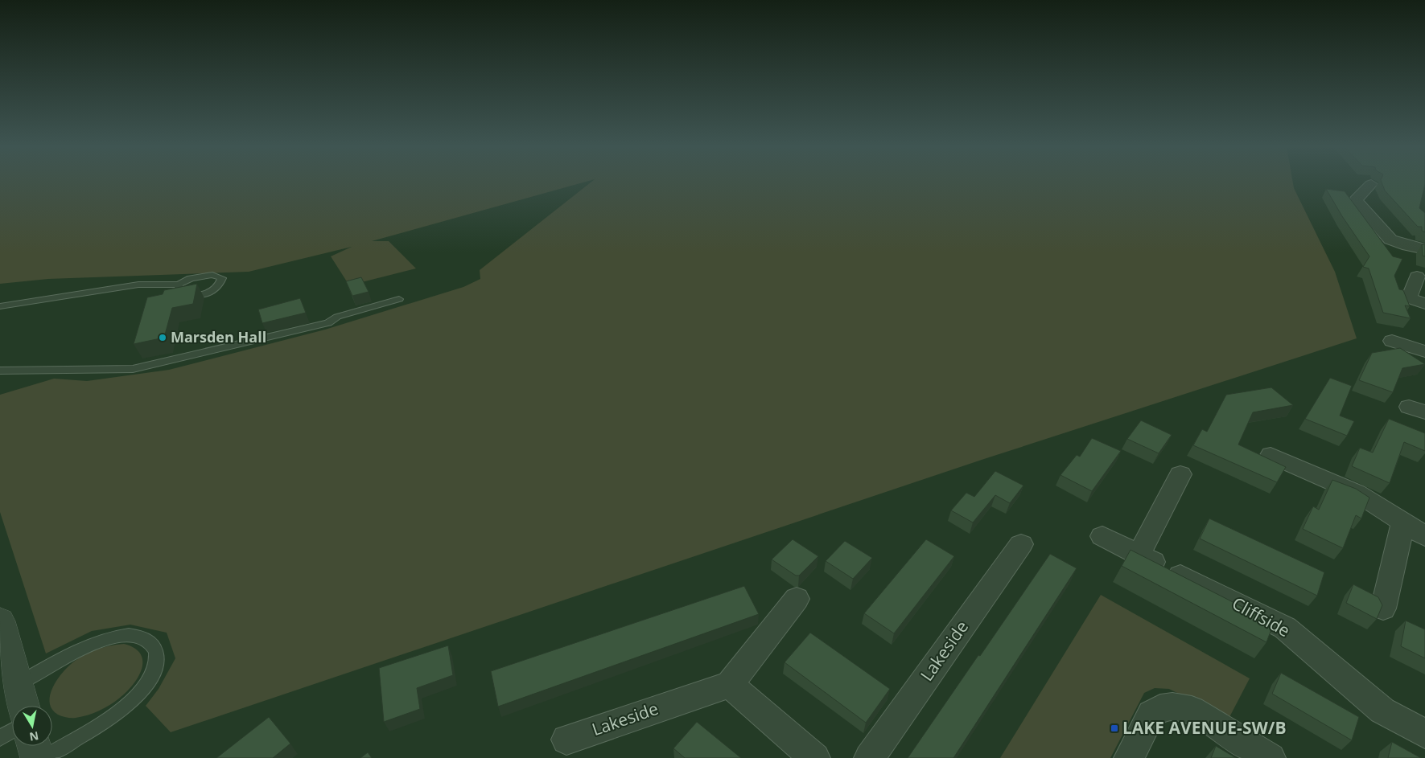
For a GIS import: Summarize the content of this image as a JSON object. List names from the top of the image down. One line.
{"streets":{"street":["Cliffside","Lakeside"]},"places":{"other":["Marsden Hall"],"transit":["LAKE AVENUE-SW/B"]},"north":"bottom"}
